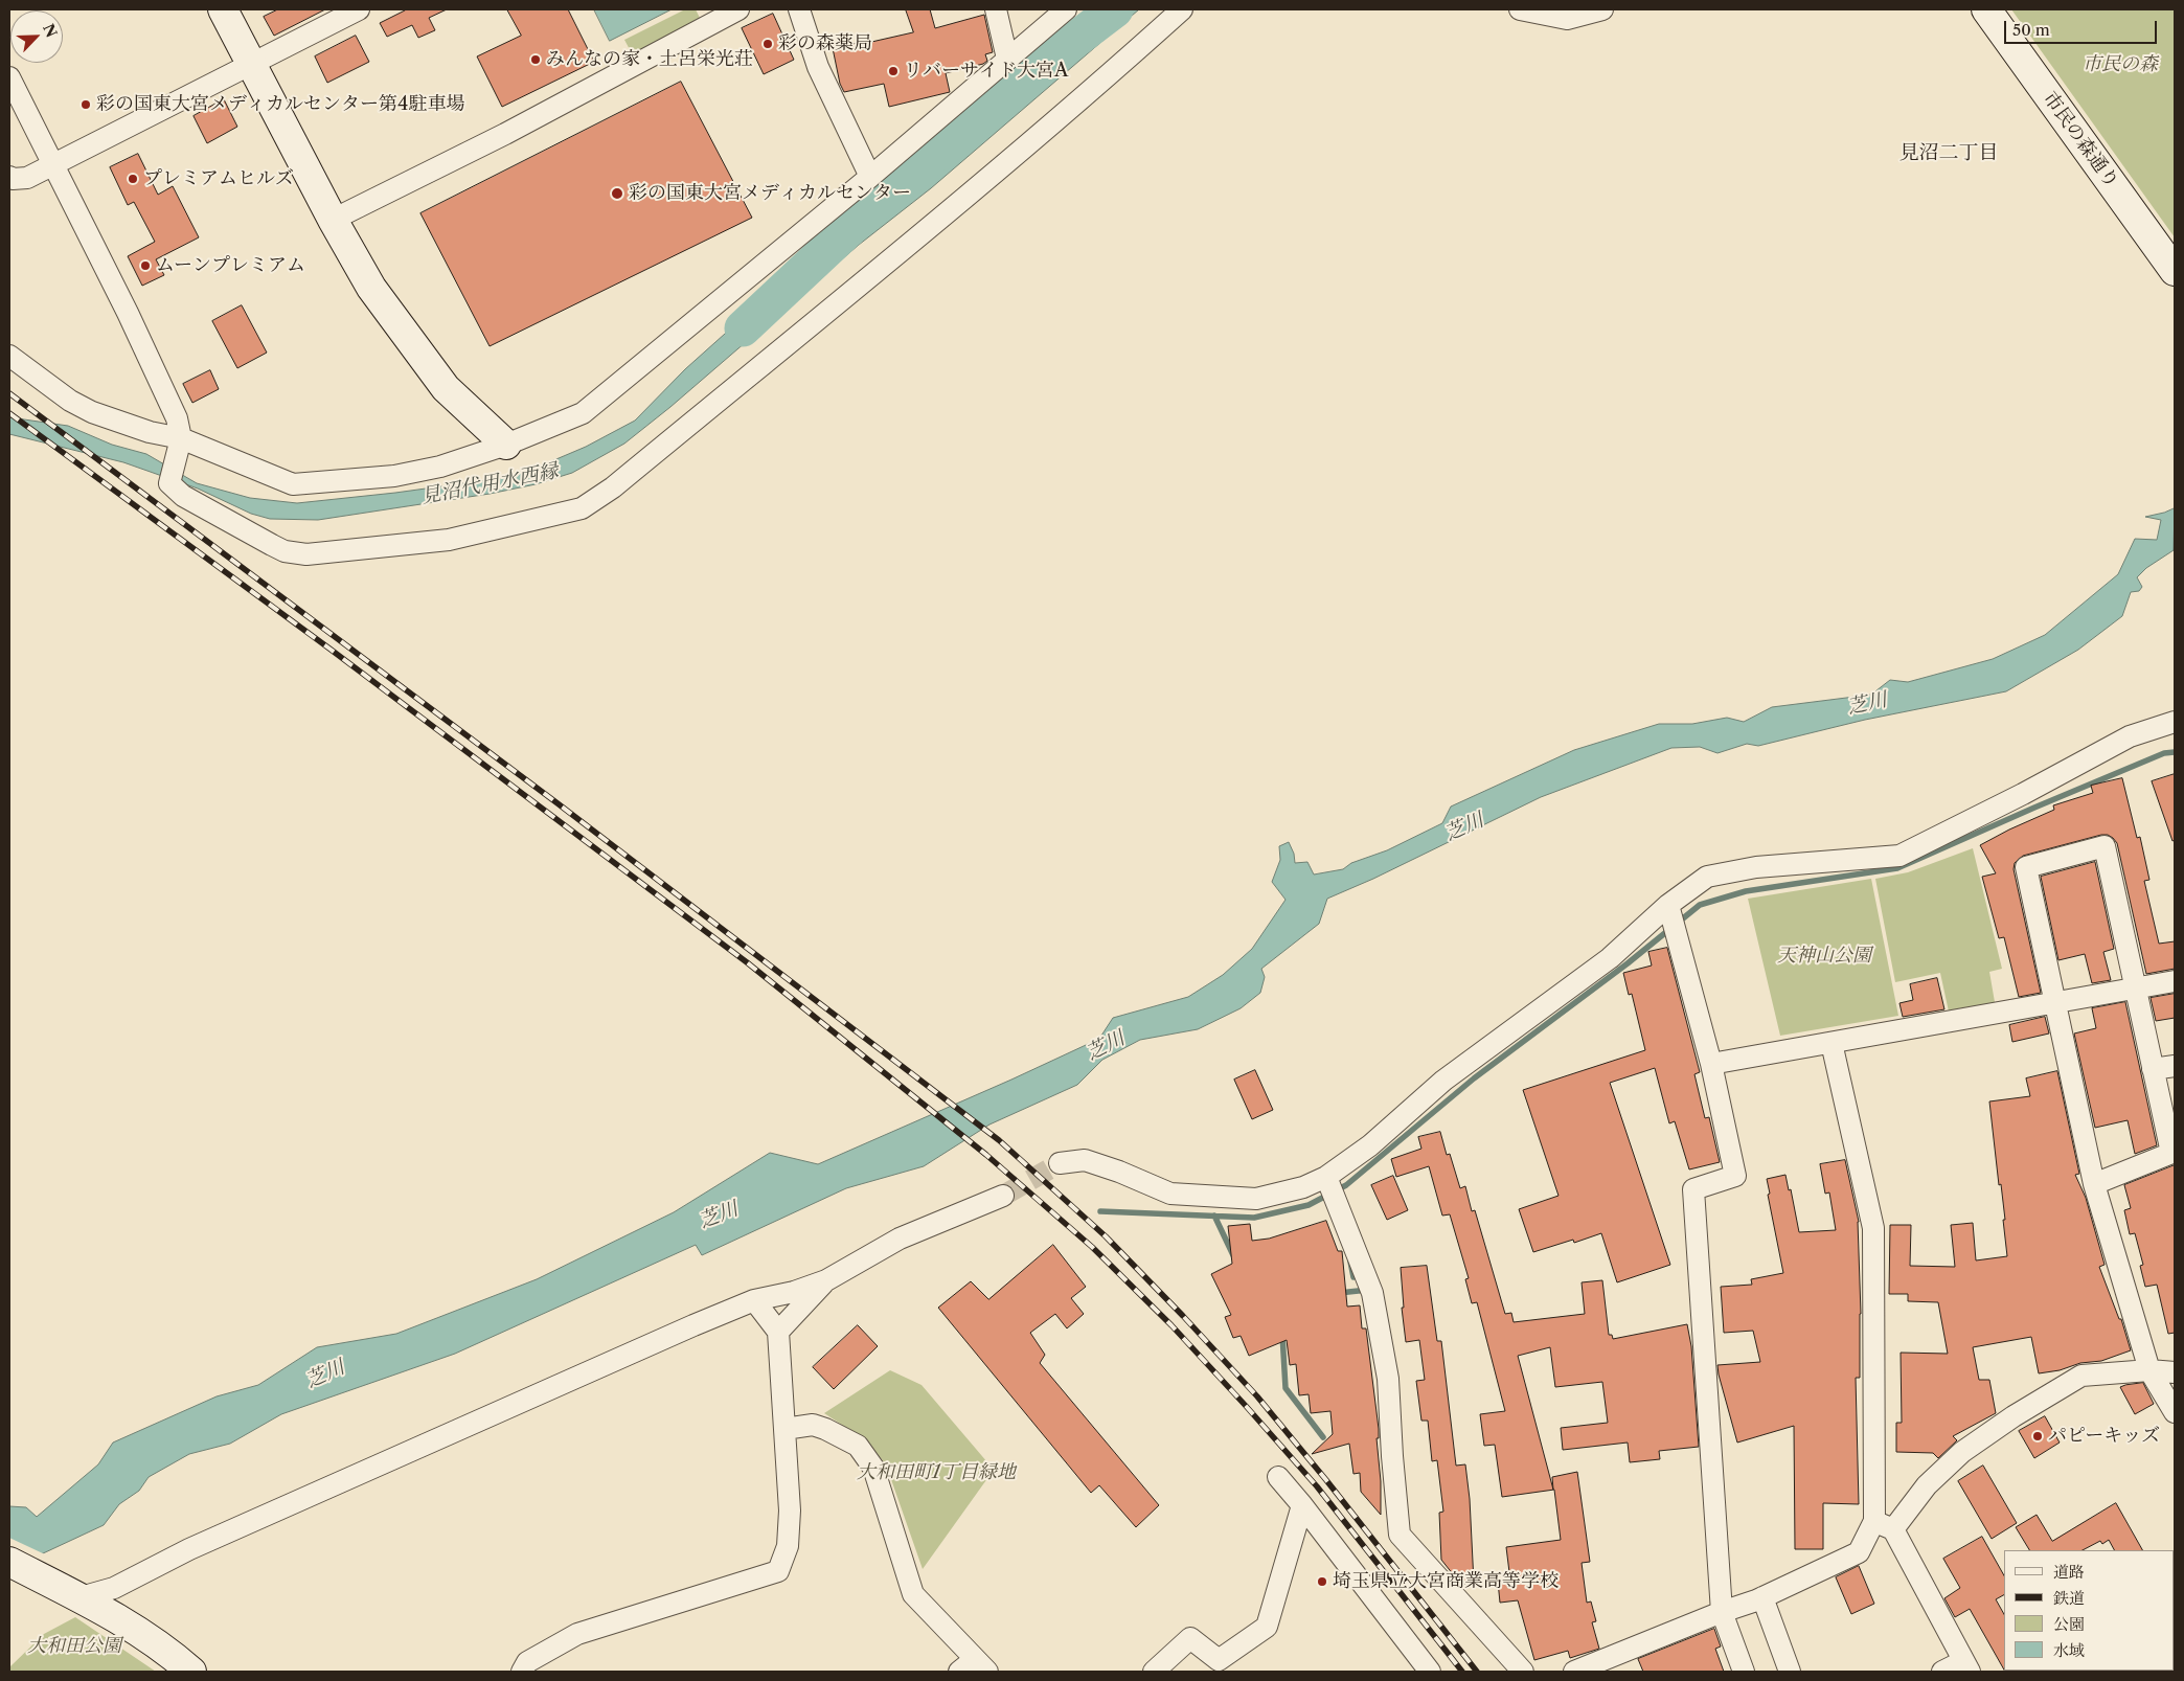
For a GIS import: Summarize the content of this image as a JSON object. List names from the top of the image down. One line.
{"streets":{"street":["市民の森通り"]},"districts":["見沼二丁目"],"water":["見沼代用水西縁","芝川"],"parks":["市民の森","天神山公園","大和田町1丁目緑地","大和田公園"],"places":["彩の森薬局","みんなの家・土呂栄光荘","リバーサイド大宮A","彩の国東大宮メディカルセンター第4駐車場","プレミアムヒルズ","彩の国東大宮メディカルセンター","ムーンプレミアム","パピーキッズ","埼玉県立大宮商業高等学校"],"legend":["道路","鉄道","公園","水域"],"scale_bar":"50 m","north":"top right"}
